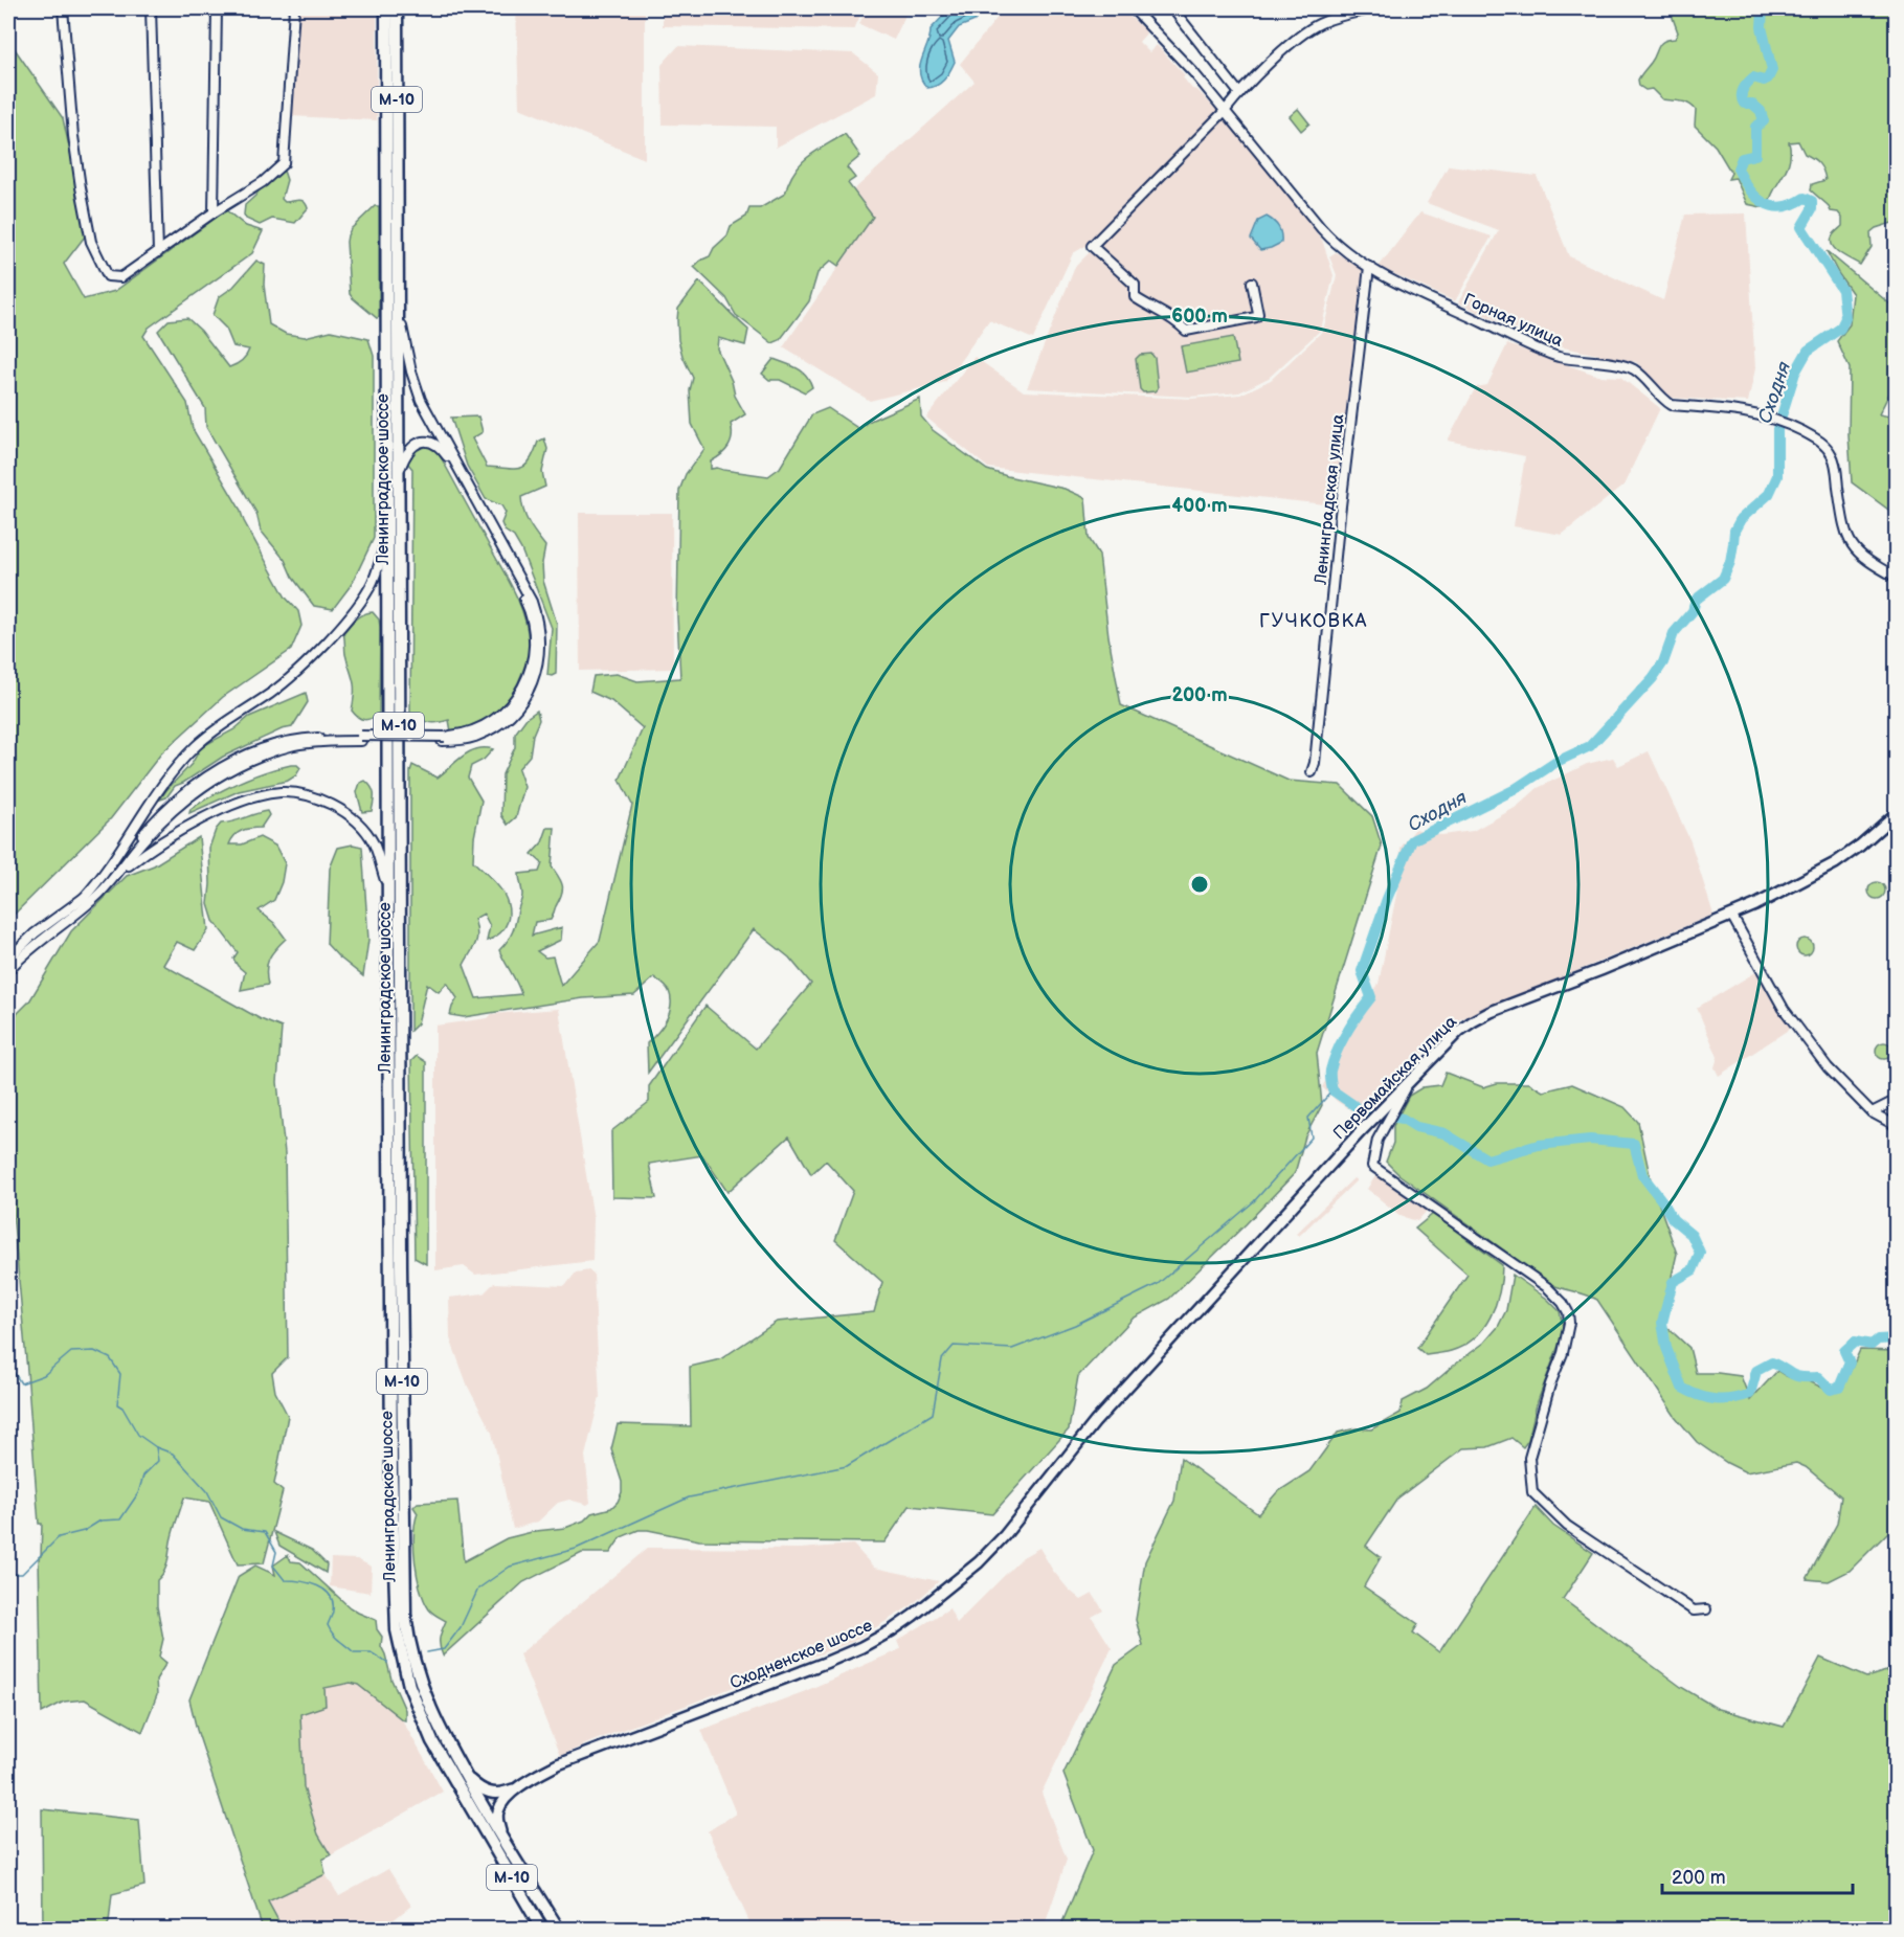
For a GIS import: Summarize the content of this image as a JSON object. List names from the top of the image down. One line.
{"streets":{"highway":["М-10","Ленинградское шоссе"],"main road":["Первомайская улица","Сходненское шоссе"],"street":["Горная улица","Ленинградская улица"]},"crossings":[["Горная улица","Ленинградская улица"],["Ленинградское шоссе","Сходненское шоссе"],["Первомайская улица","Сходненское шоссе"]],"districts":["ГУЧКОВКА"],"water":["Сходня"],"scale_bar":"200 m","rings":["600 m","400 m","200 m"]}
